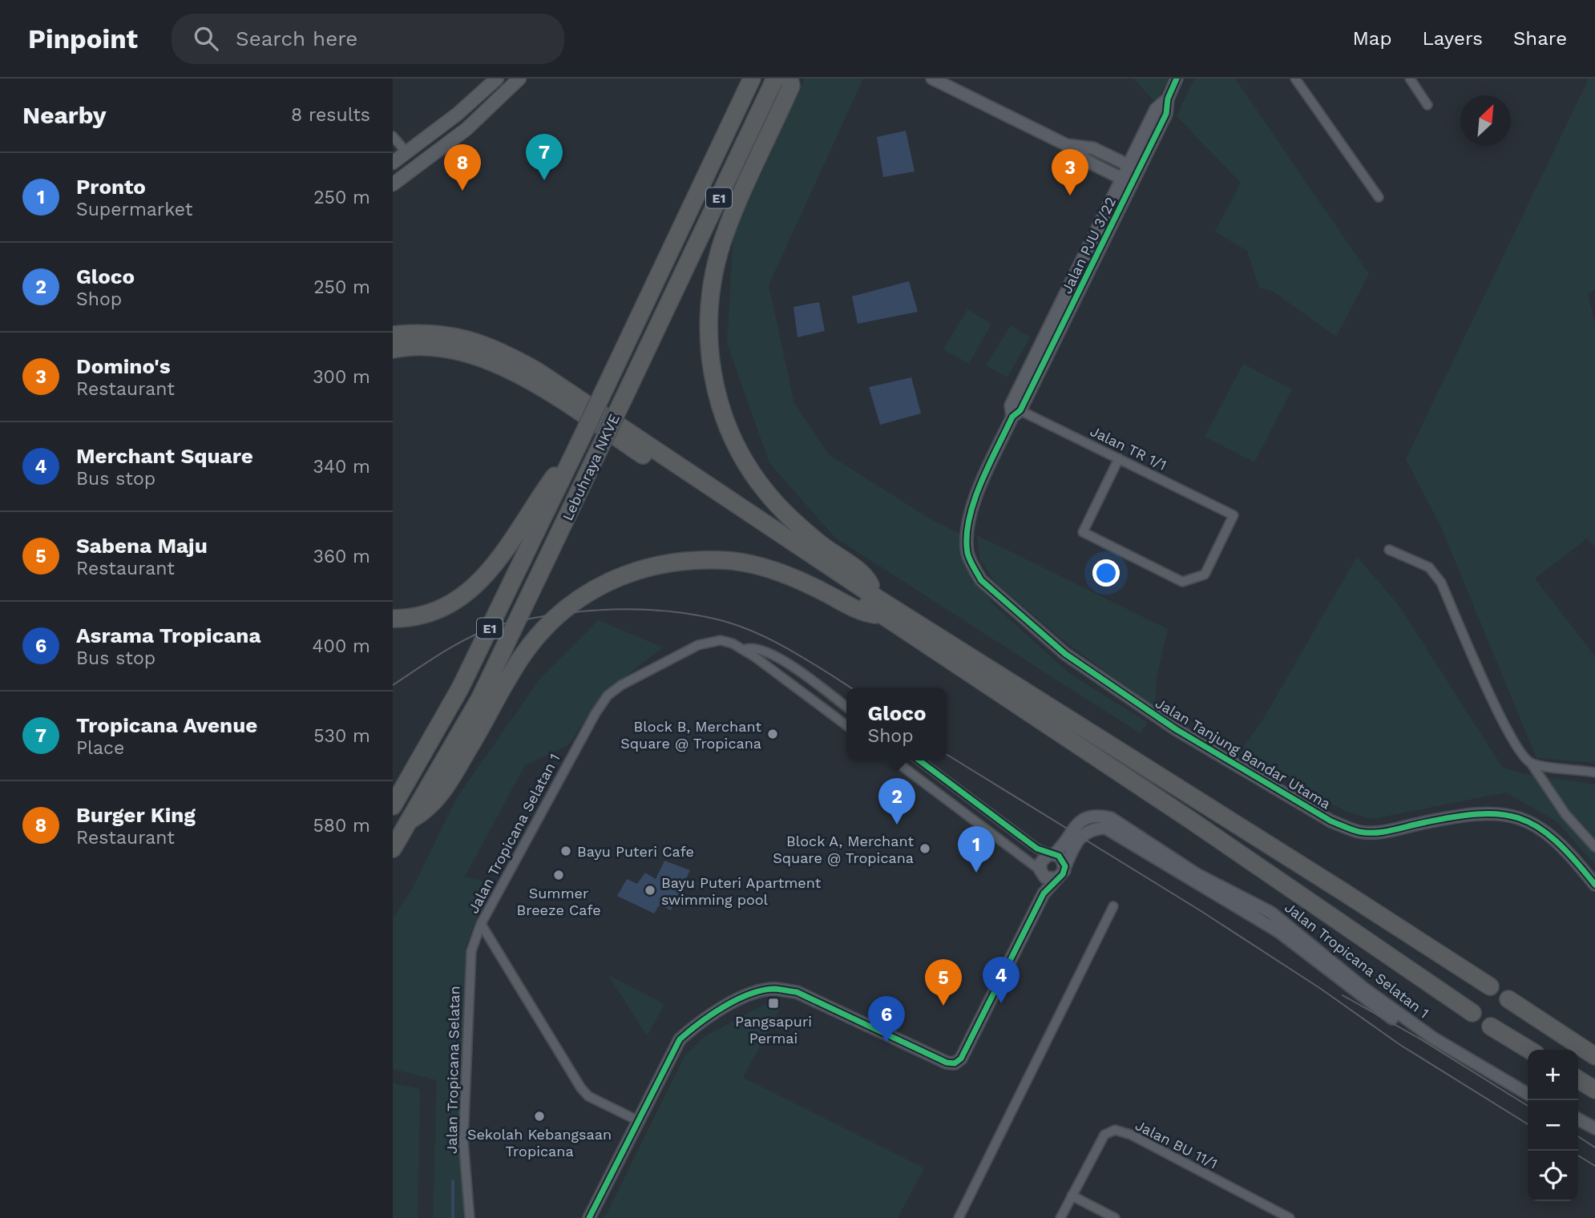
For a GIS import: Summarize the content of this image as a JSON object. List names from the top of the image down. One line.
{"streets":{"highway":["E1","Lebuhraya NKVE"],"street":["Jalan PJU 3/22","Jalan TR 1/1","Jalan Tanjung Bandar Utama","Jalan Tropicana Selatan 1","Jalan Tropicana Selatan","Jalan BU 11/1"]},"crossings":[["Jalan PJU 3/22","Jalan TR 1/1"],["Jalan PJU 3/22","Jalan Tanjung Bandar Utama"],["Jalan Tropicana Selatan 1","Jalan Tropicana Selatan"]],"places":{"other":["Block B, Merchant Square @ Tropicana","Block A, Merchant Square @ Tropicana","Bayu Puteri Cafe","Summer Breeze Cafe","Bayu Puteri Apartment swimming pool","Sekolah Kebangsaan Tropicana"],"transit":["Pangsapuri Permai"]},"north":"top right","page":{"header":"Pinpoint","search":"Search here","nav":["Map","Layers","Share"],"heading":["Nearby","8 results"],"pins":["7","8","3","2","1","4","5","6"],"list":[{"mark":"1","name":"Pronto","note":"Supermarket","value":"250 m"},{"mark":"2","name":"Gloco","note":"Shop","value":"250 m"},{"mark":"3","name":"Domino's","note":"Restaurant","value":"300 m"},{"mark":"4","name":"Merchant Square","note":"Bus stop","value":"340 m"},{"mark":"5","name":"Sabena Maju","note":"Restaurant","value":"360 m"},{"mark":"6","name":"Asrama Tropicana","note":"Bus stop","value":"400 m"},{"mark":"7","name":"Tropicana Avenue","note":"Place","value":"530 m"},{"mark":"8","name":"Burger King","note":"Restaurant","value":"580 m"}],"popup":["Gloco","Shop"],"map_buttons":["+","−"]}}
